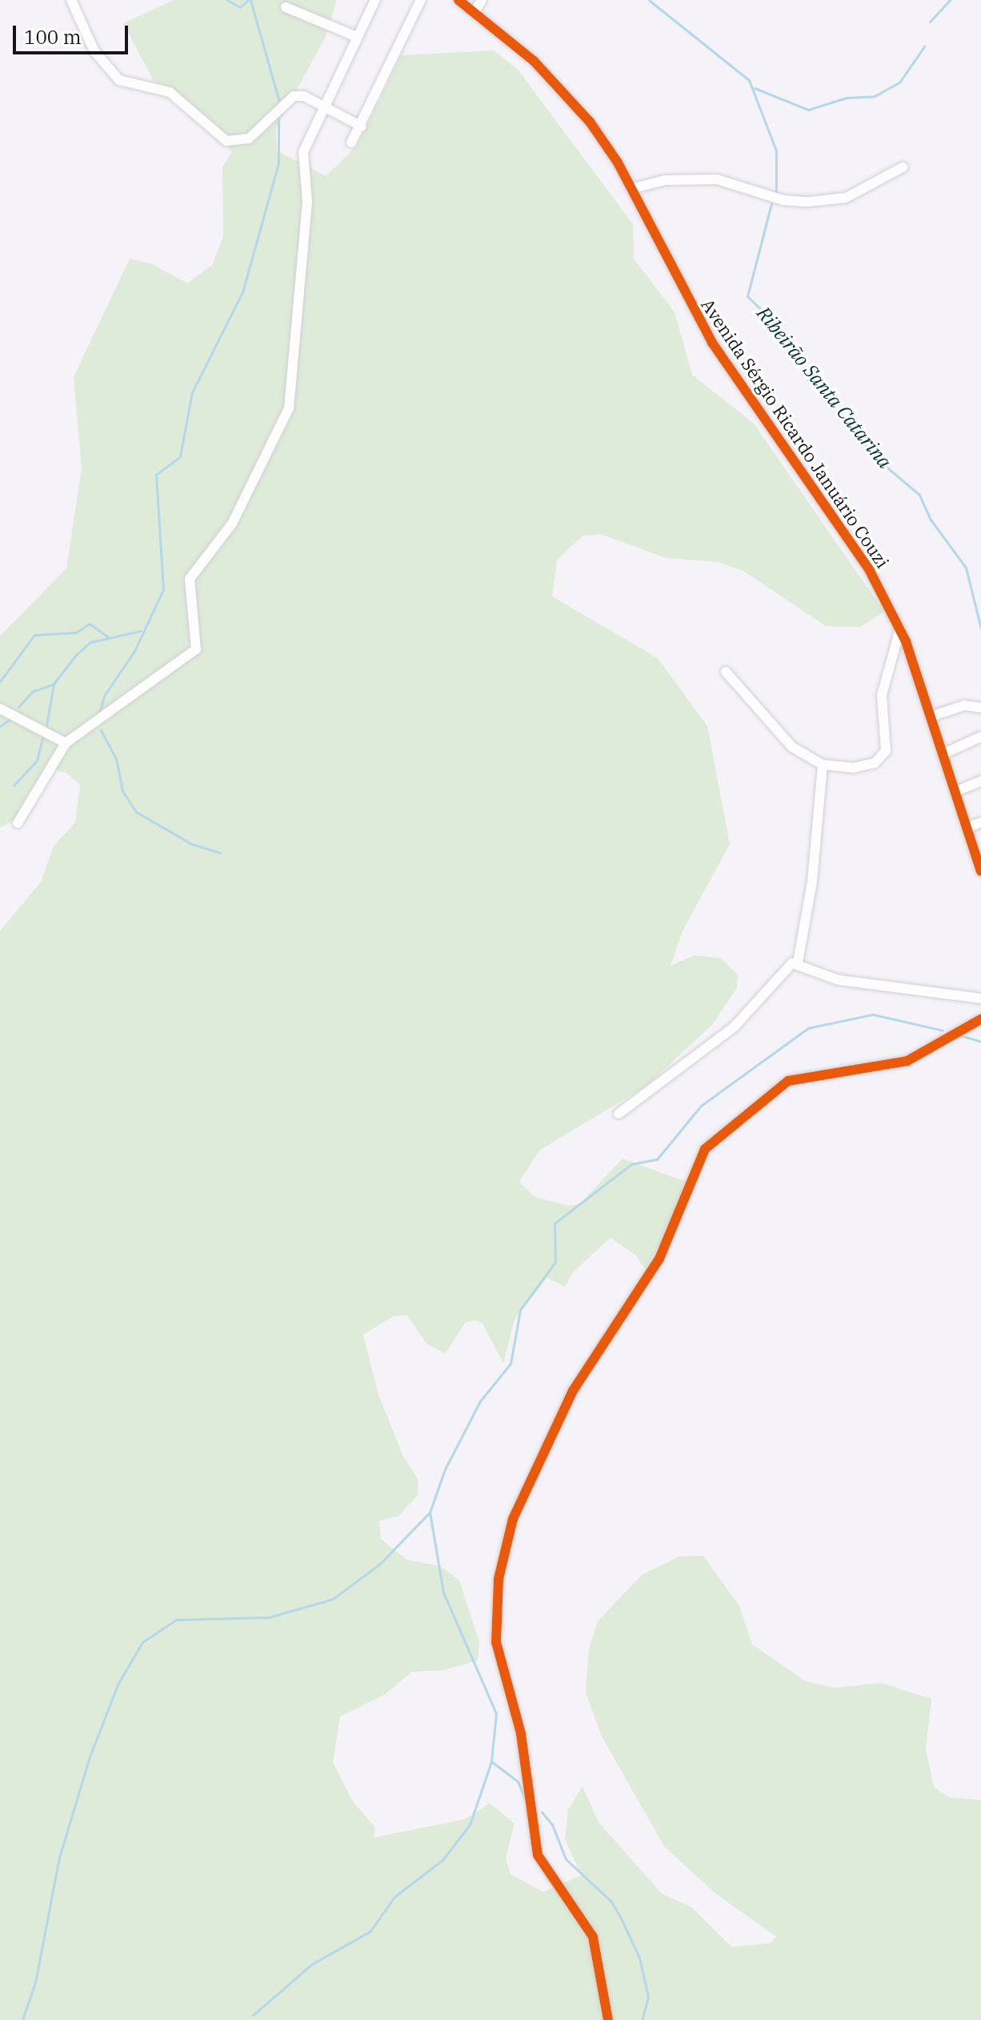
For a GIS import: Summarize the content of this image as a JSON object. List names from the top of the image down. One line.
{"streets":{"street":["Avenida Sérgio Ricardo Januário Couzi"]},"water":["Ribeirão Santa Catarina"],"scale_bar":"100 m"}
